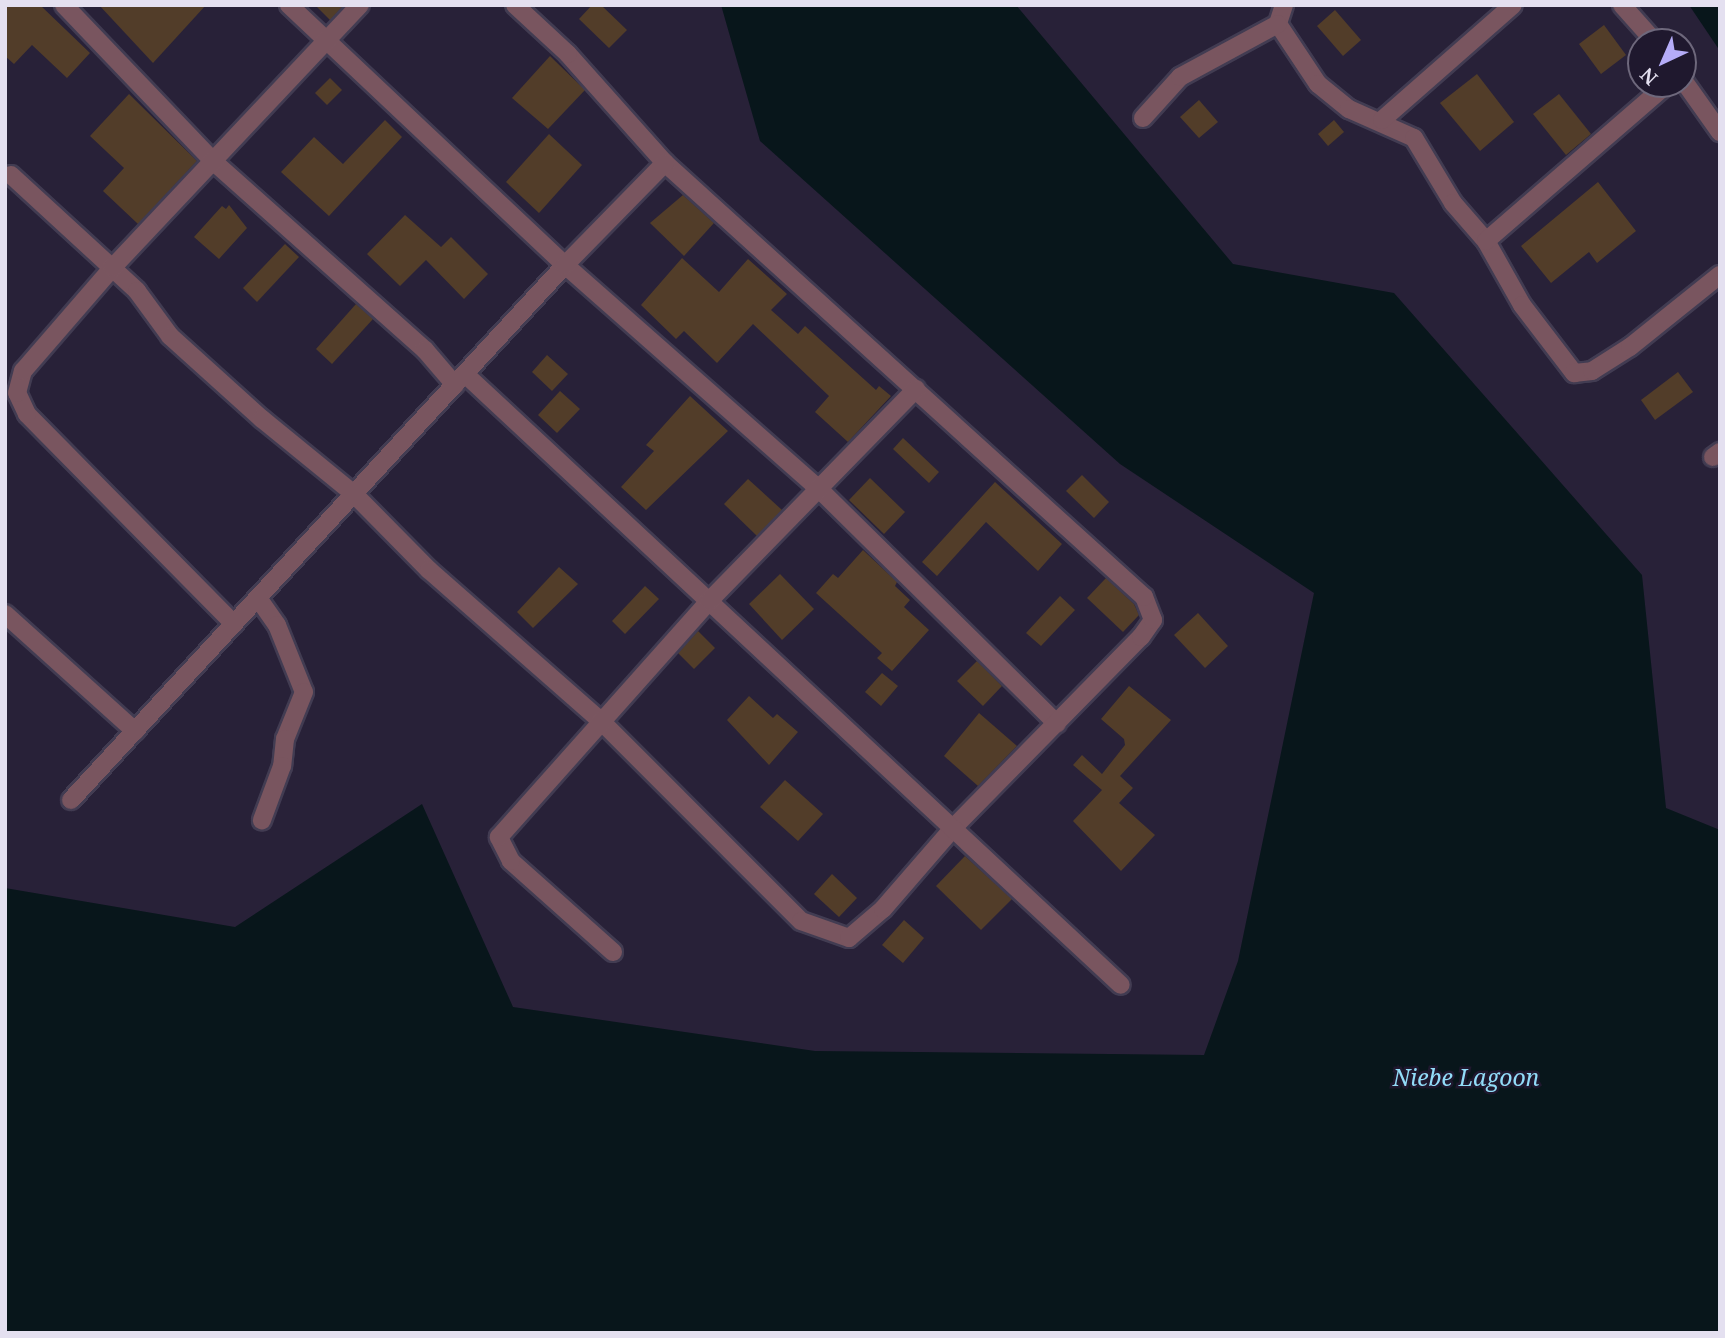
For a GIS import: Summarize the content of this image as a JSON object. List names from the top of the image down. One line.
{"water":["Niebe Lagoon"],"north":"bottom left"}
